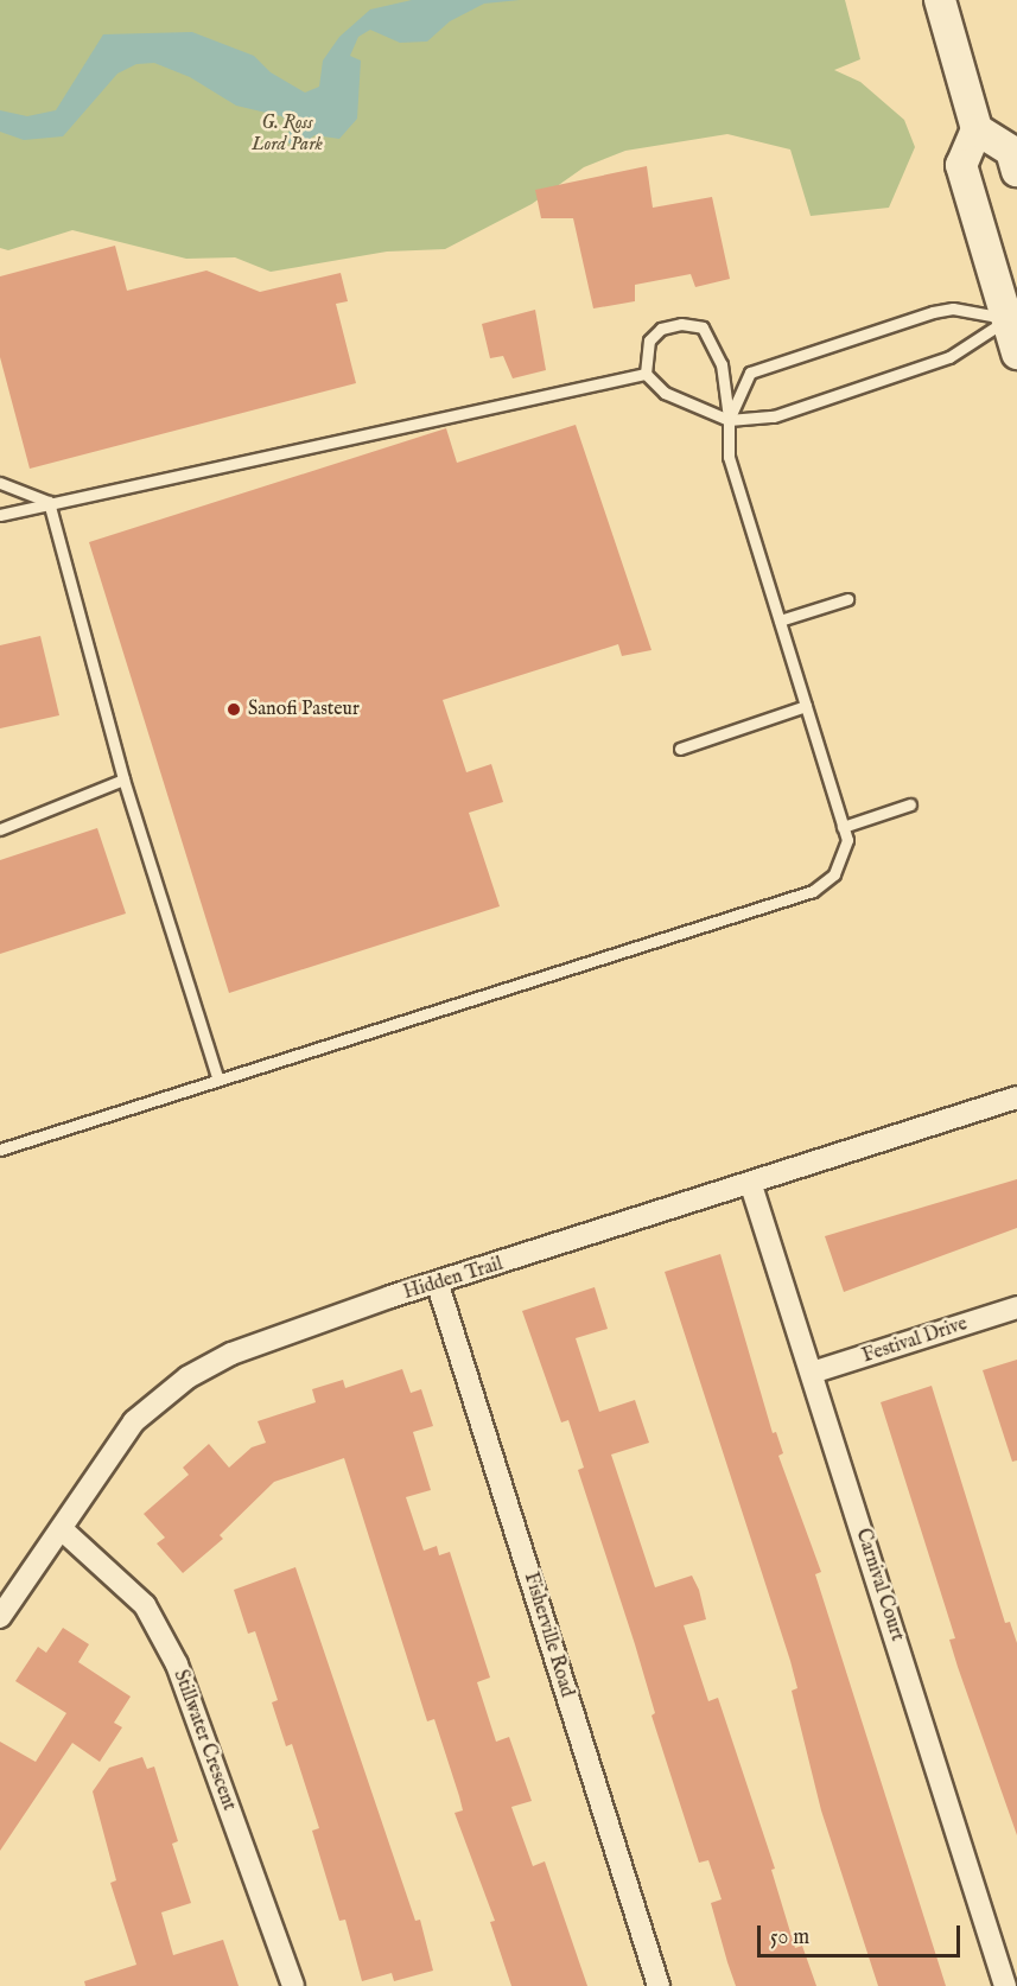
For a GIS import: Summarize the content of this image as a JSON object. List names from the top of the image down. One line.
{"streets":{"street":["Hidden Trail","Festival Drive","Carnival Court","Fisherville Road","Stillwater Crescent"]},"crossings":[["Hidden Trail","Carnival Court"],["Hidden Trail","Fisherville Road"],["Hidden Trail","Stillwater Crescent"],["Festival Drive","Carnival Court"]],"parks":["G. Ross Lord Park"],"places":["Sanofi Pasteur"],"scale_bar":"50 m"}
